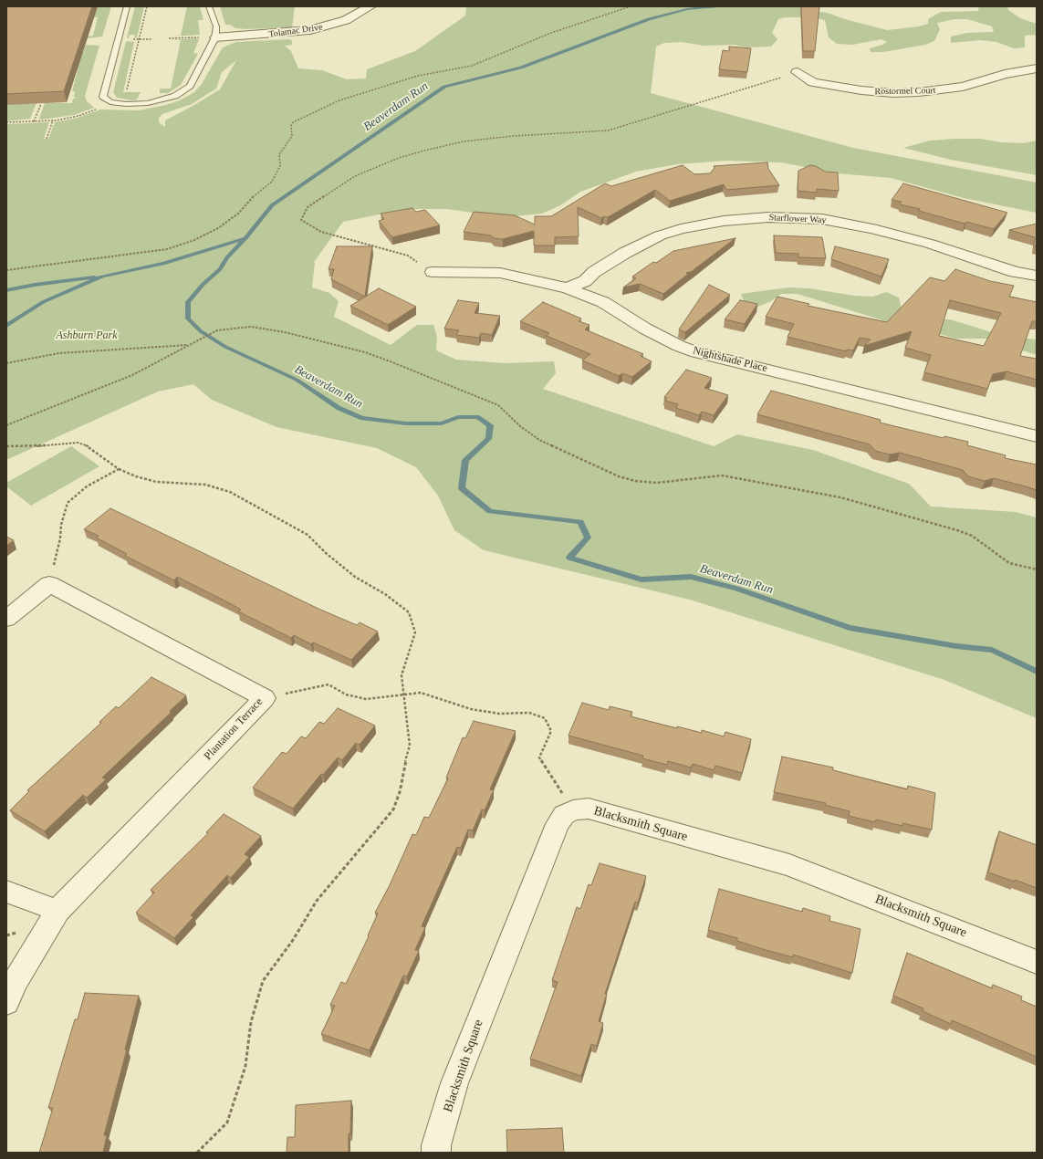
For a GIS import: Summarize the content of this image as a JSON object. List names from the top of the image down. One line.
{"streets":{"street":["Tolamac Drive","Rostormel Court","Starflower Way","Nightshade Place","Plantation Terrace","Blacksmith Square"]},"crossings":[["Starflower Way","Nightshade Place"]],"water":["Beaverdam Run"],"parks":["Ashburn Park"]}
